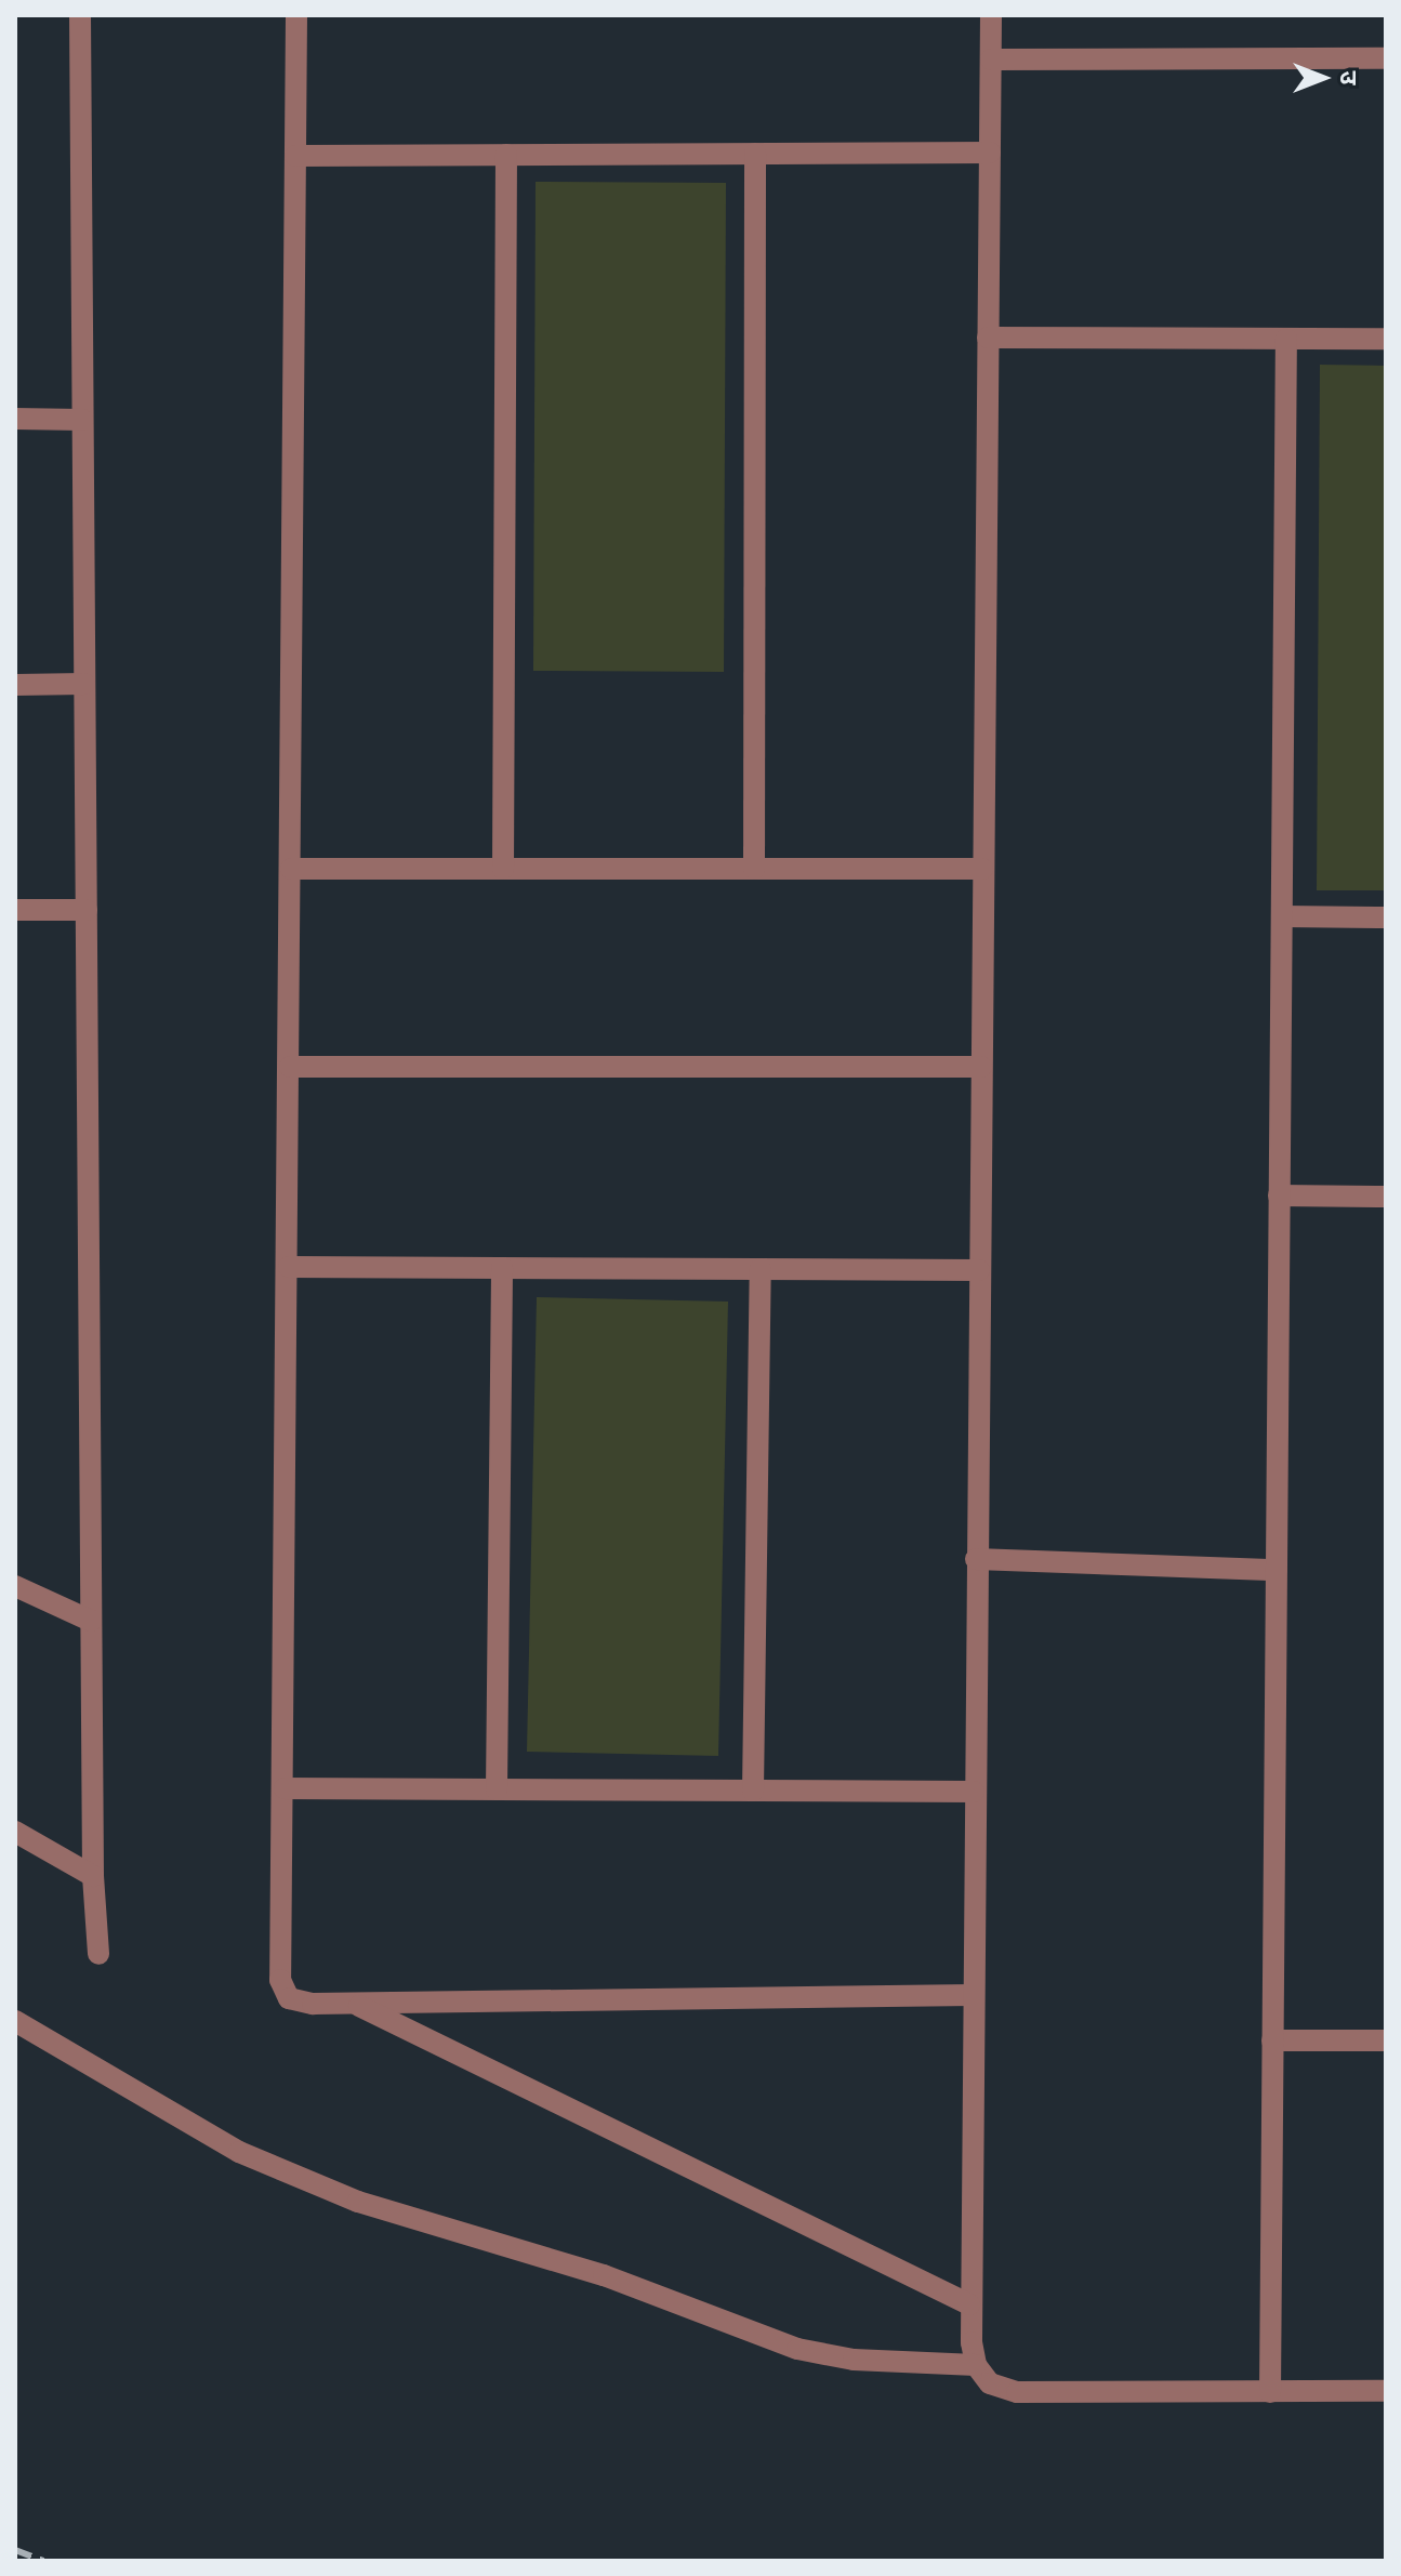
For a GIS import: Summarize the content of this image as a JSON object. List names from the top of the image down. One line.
{"north":"right"}
